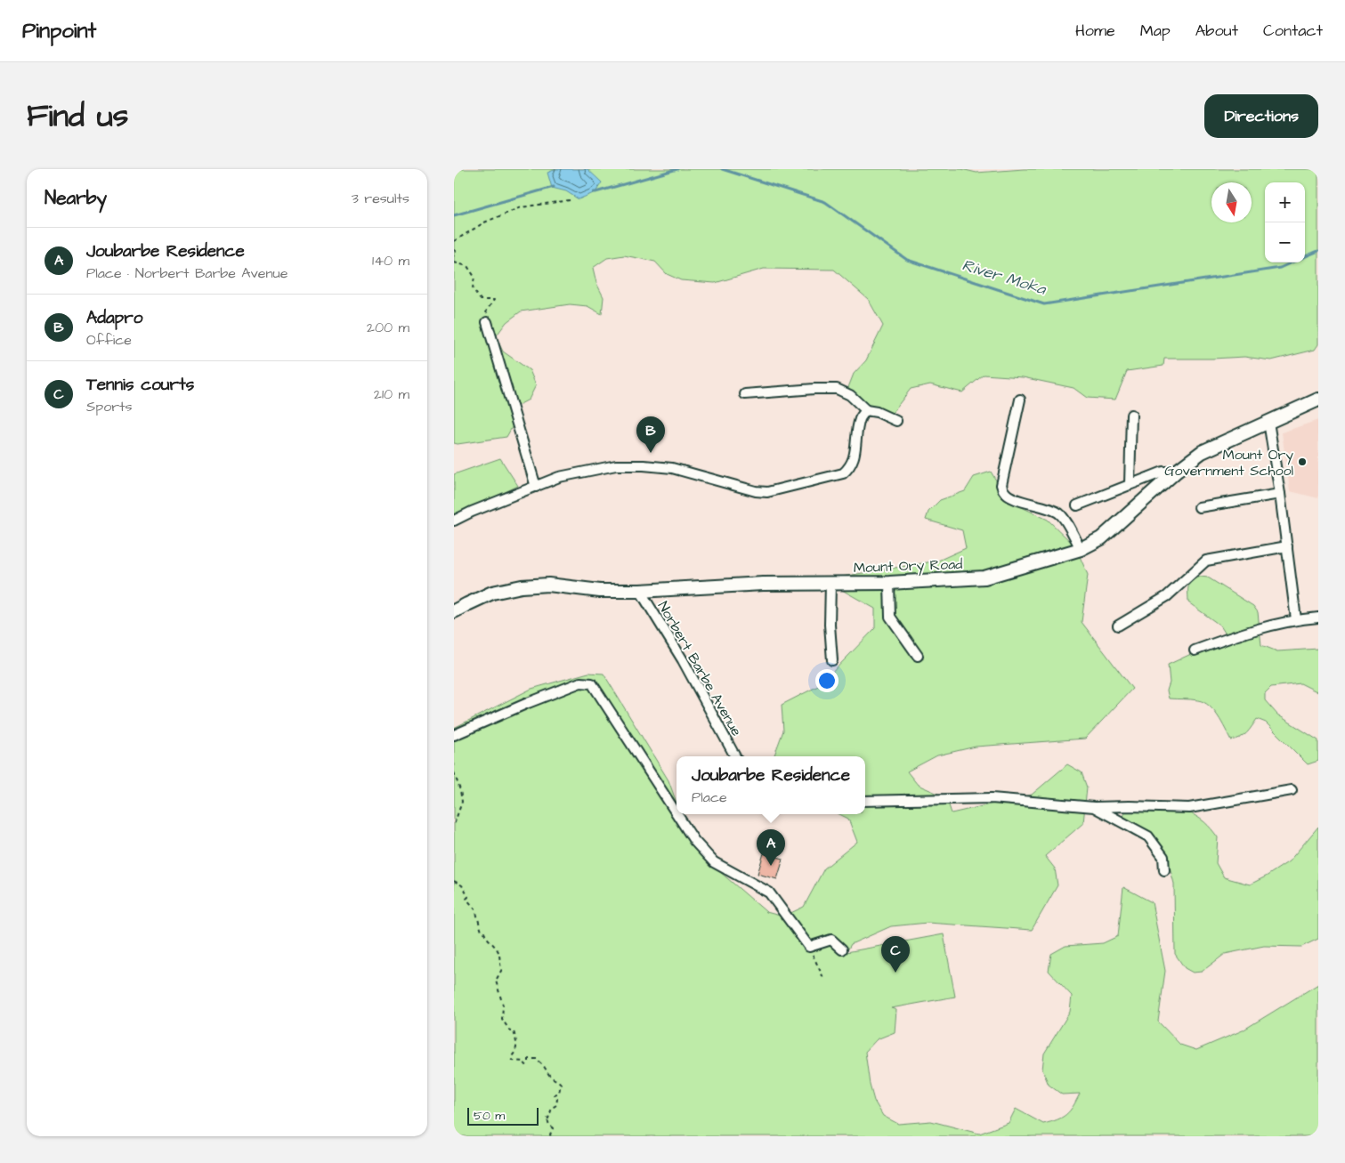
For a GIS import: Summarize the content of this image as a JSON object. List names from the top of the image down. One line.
{"streets":{"main road":["Mount Ory Road"],"street":["Norbert Barbe Avenue"]},"crossings":[["Mount Ory Road","Norbert Barbe Avenue"]],"water":["River Moka"],"places":["Mount Ory Government School"],"scale_bar":"50 m","north":"bottom","page":{"header":"Pinpoint","nav":["Home","Map","About","Contact"],"title":"Find us","buttons":"Directions","heading":["Nearby","3 results"],"map_buttons":["+","−"],"list":[{"mark":"A","name":"Joubarbe Residence","note":"Place · Norbert Barbe Avenue","value":"140 m"},{"mark":"B","name":"Adapro","note":"Office","value":"200 m"},{"mark":"C","name":"Tennis courts","note":"Sports","value":"210 m"}],"pins":["B","A","C"],"popup":["Joubarbe Residence","Place"],"scale":"50 m"}}
